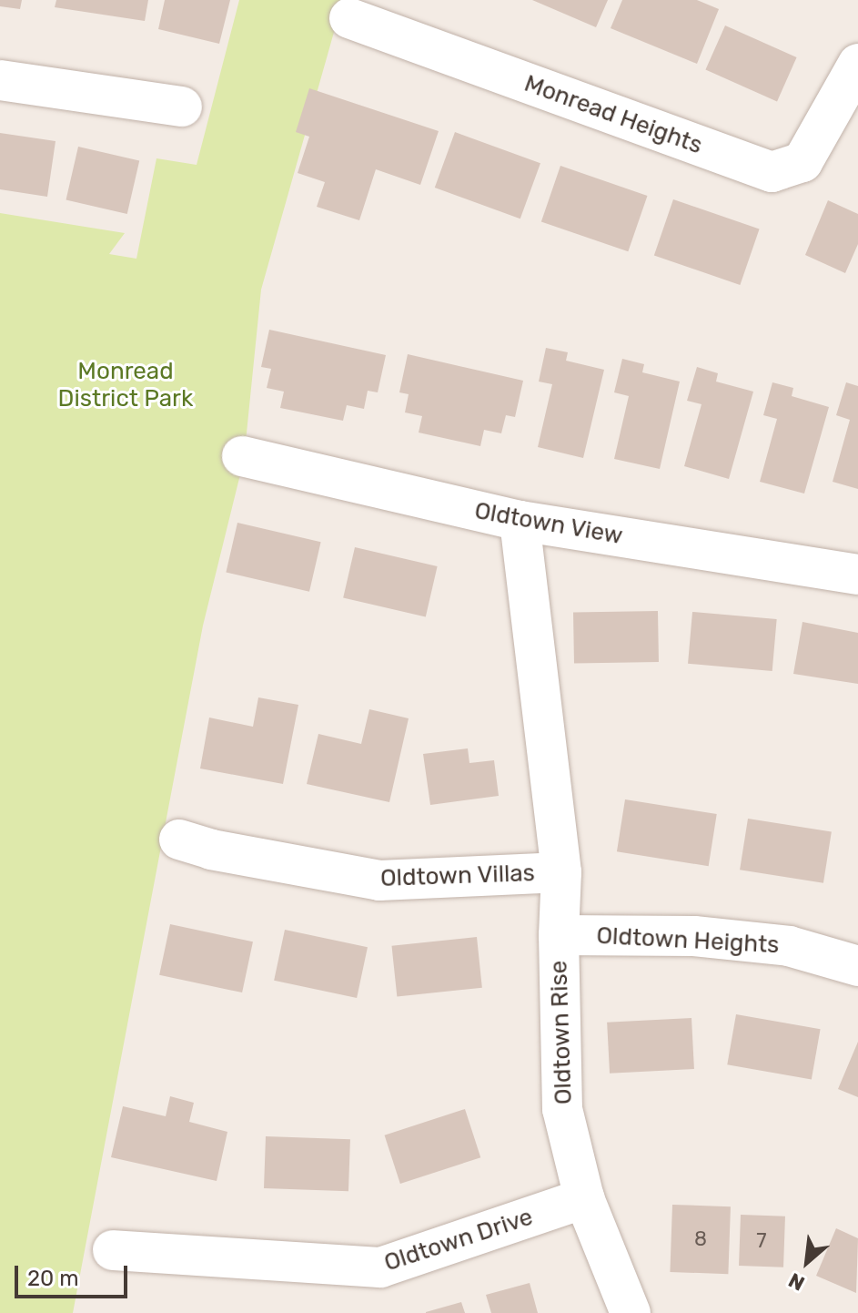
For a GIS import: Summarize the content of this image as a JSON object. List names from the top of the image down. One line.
{"streets":{"street":["Monread Heights","Oldtown View","Oldtown Villas","Oldtown Heights","Oldtown Rise","Oldtown Drive"]},"crossings":[["Oldtown View","Oldtown Villas"],["Oldtown Villas","Oldtown Rise"],["Oldtown Heights","Oldtown Rise"],["Oldtown Rise","Oldtown Drive"]],"parks":["Monread District Park"],"house_numbers":["8","7"],"scale_bar":"20 m","north":"bottom left"}
